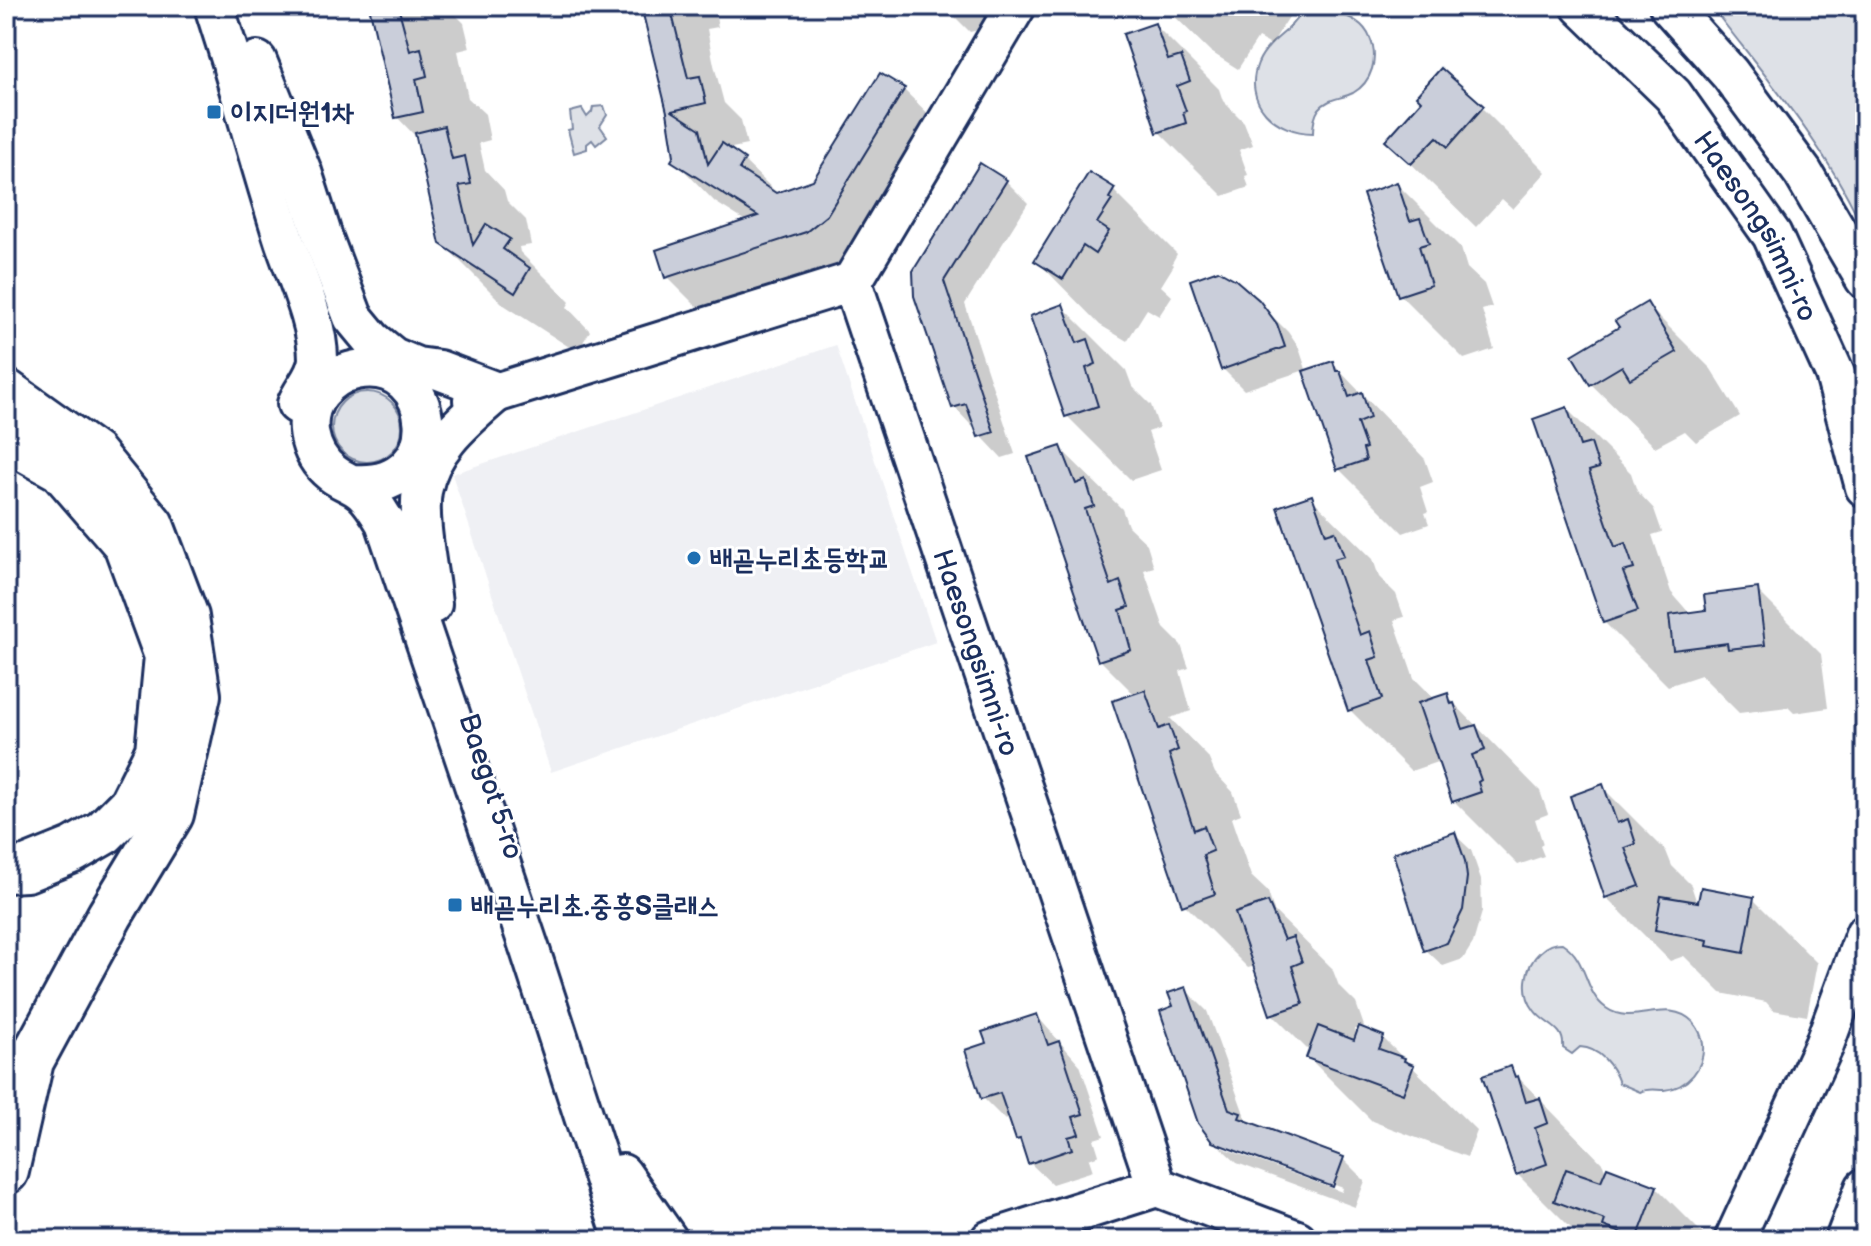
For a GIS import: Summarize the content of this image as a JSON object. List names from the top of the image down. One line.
{"streets":{"street":["Haesongsimni-ro","Baegot 5-ro"]},"places":{"transit":["이지더원1차","배곧누리초.중흥S클래스"],"other":["배곧누리초등학교"]}}
